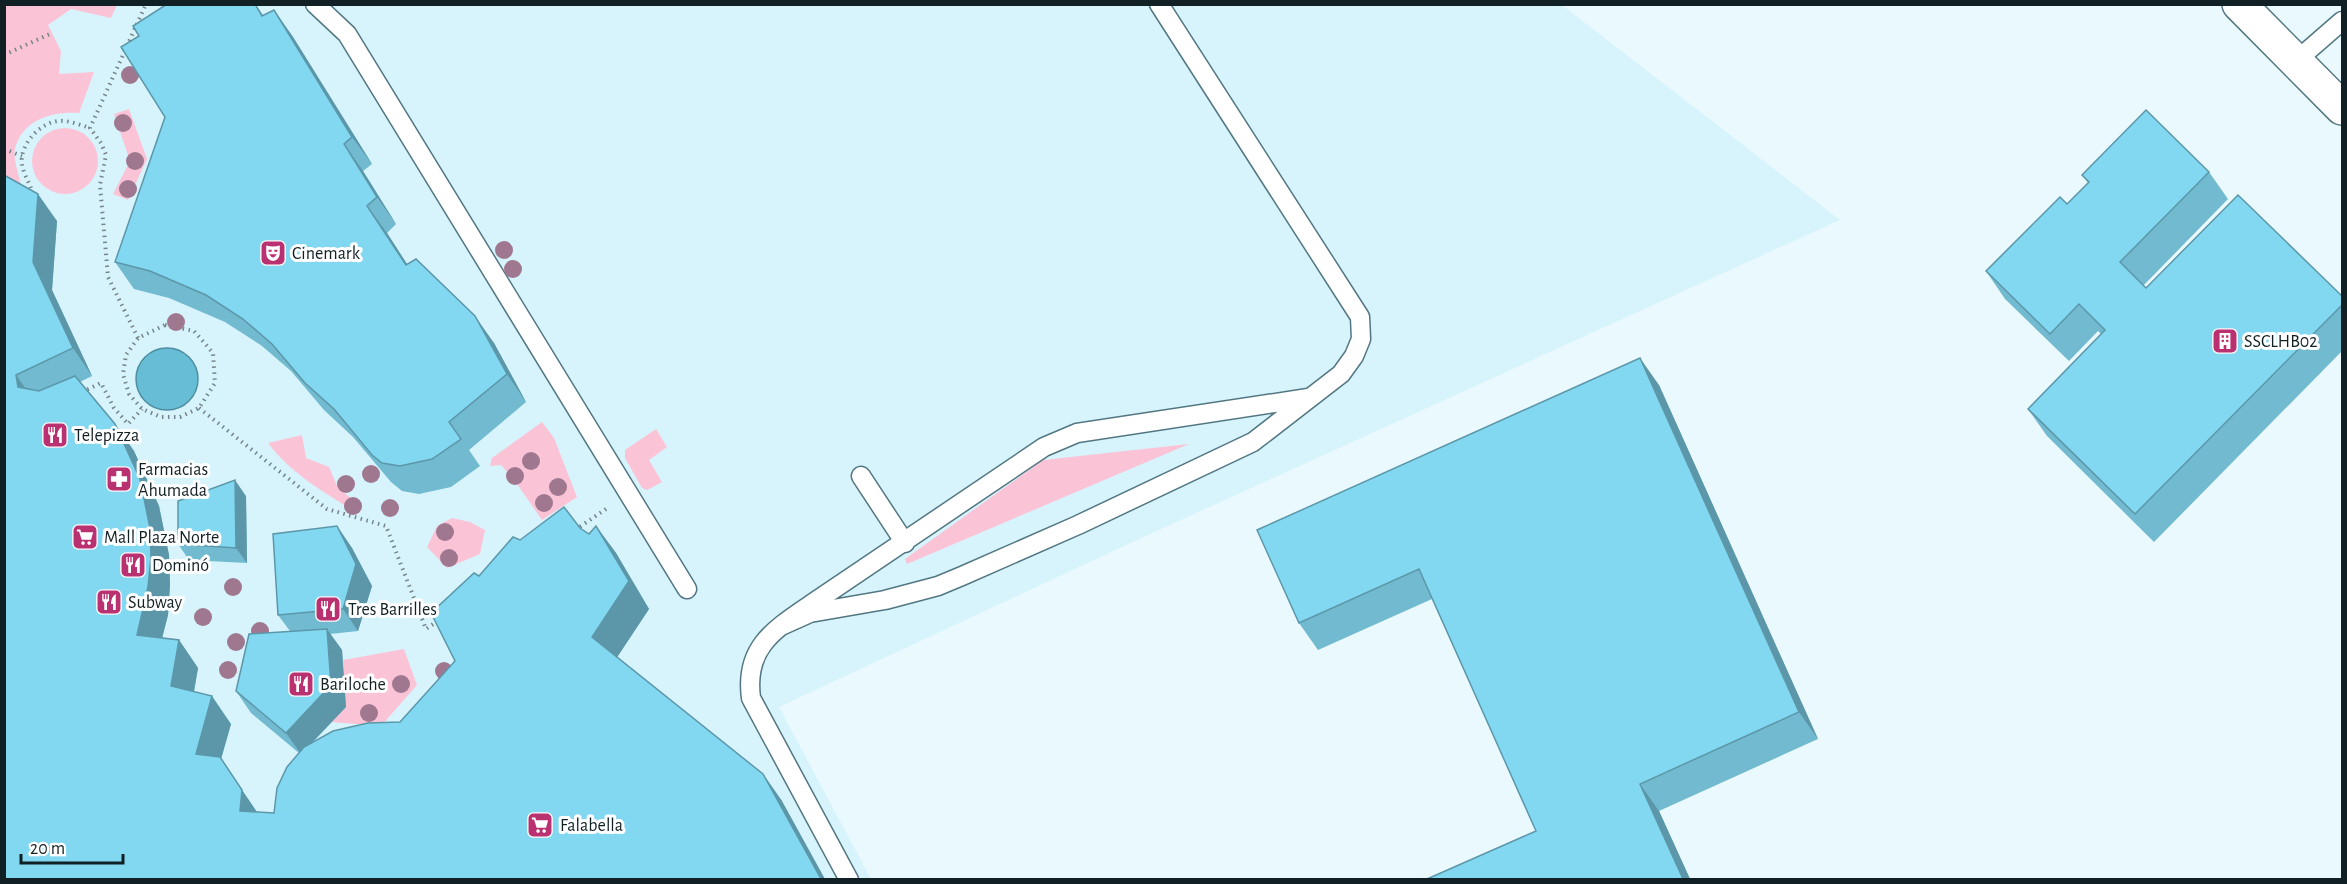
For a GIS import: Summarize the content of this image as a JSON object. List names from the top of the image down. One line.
{"places":{"theatre":["Cinemark"],"building":["SSCLHB02"],"restaurant":["Telepizza","Dominó","Subway","Tres Barrilles","Bariloche"],"pharmacy":["Farmacias Ahumada"],"supermarket":["Mall Plaza Norte","Falabella"]},"scale_bar":"20 m"}
